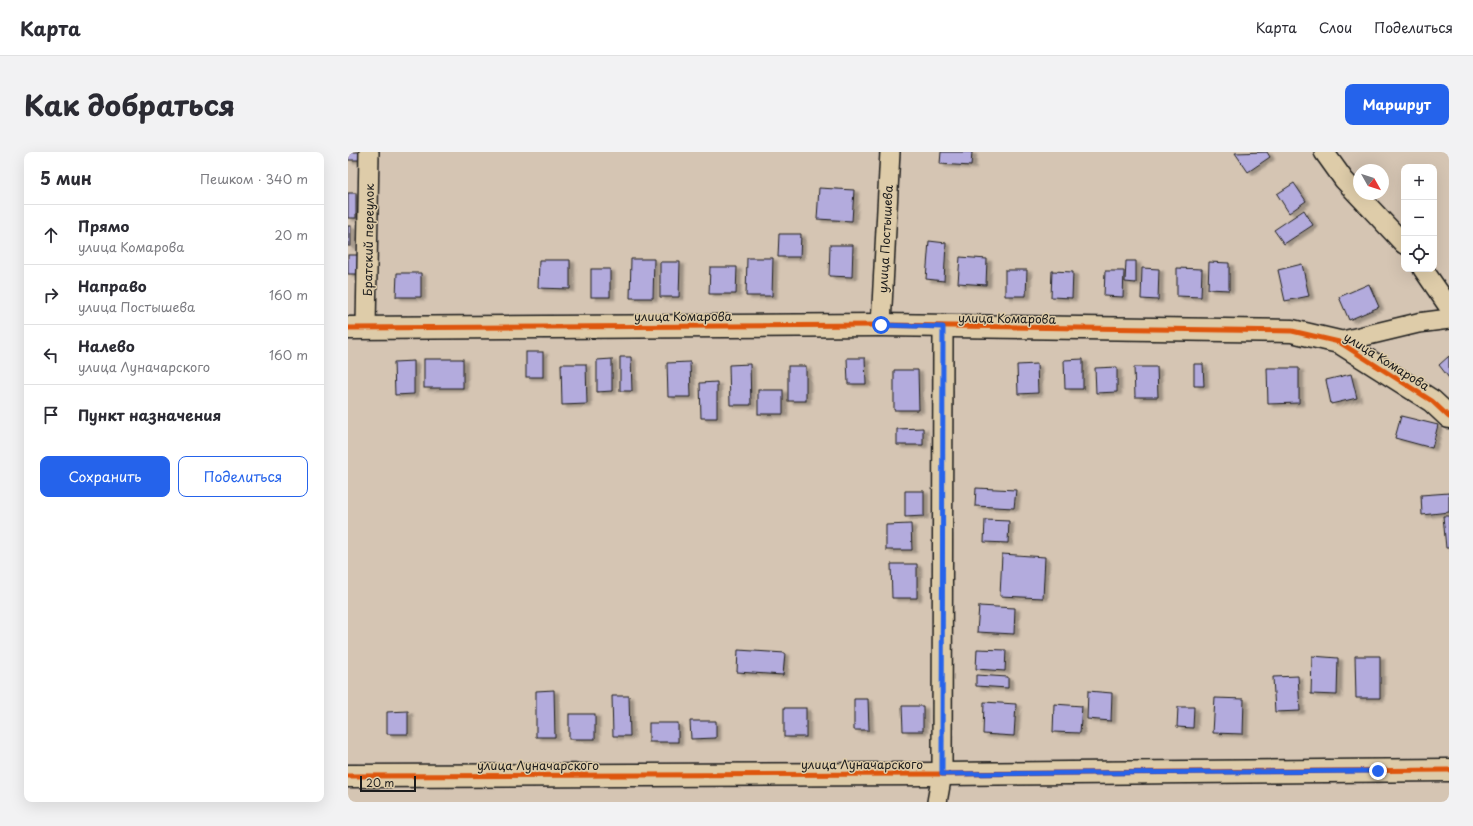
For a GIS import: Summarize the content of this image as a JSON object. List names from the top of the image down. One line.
{"streets":{"street":["улица Постышева","Братский переулок","улица Комарова","улица Луначарского"]},"crossings":[["улица Постышева","улица Комарова"],["Братский переулок","улица Комарова"]],"scale_bar":"20 m","north":"bottom right","page":{"header":"Карта","nav":["Карта","Слои","Поделиться"],"title":"Как добраться","buttons":["Маршрут",["Сохранить","Поделиться"]],"heading":["5 мин","Пешком · 340 m"],"map_buttons":["+","−"],"list":[["Прямо","улица Комарова","20 m"],["Направо","улица Постышева","160 m"],["Налево","улица Луначарского","160 m"],"Пункт назначения"],"scale":"20 m"}}
